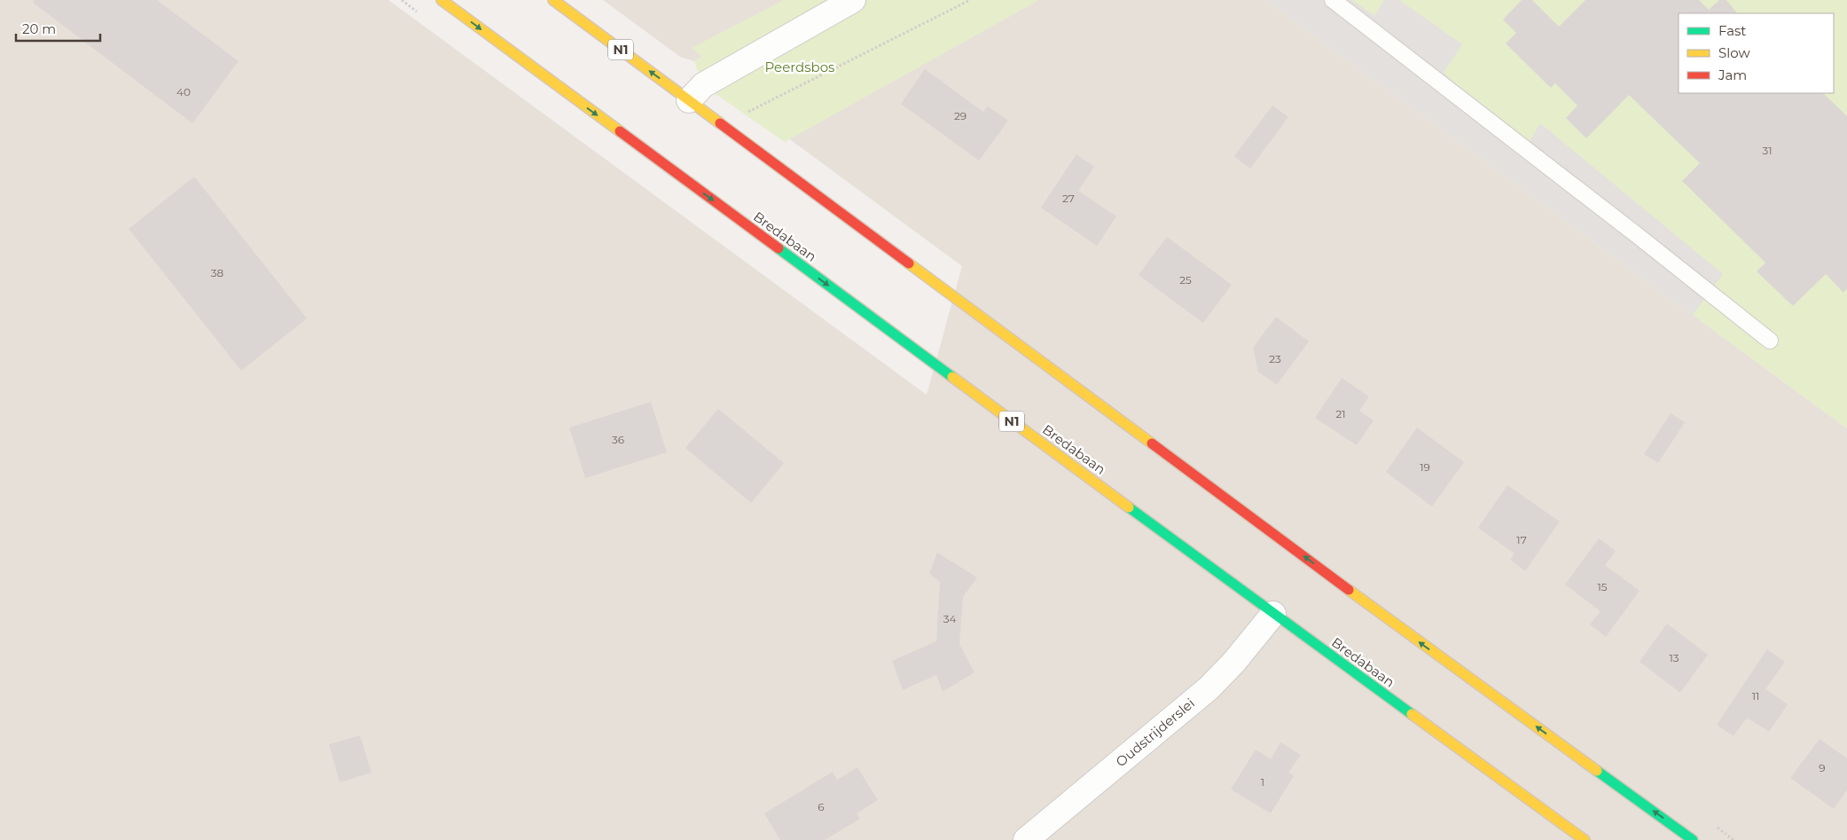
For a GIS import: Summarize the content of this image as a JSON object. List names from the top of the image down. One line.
{"streets":{"main road":["N1","Bredabaan"],"street":["Oudstrijderslei"]},"crossings":[["Bredabaan","Oudstrijderslei"]],"parks":["Peerdsbos"],"house_numbers":["40","29","31","27","38","25","23","21","36","19","17","15","34","13","11","9","1","6"],"legend":["Fast","Slow","Jam"],"scale_bar":"20 m"}
